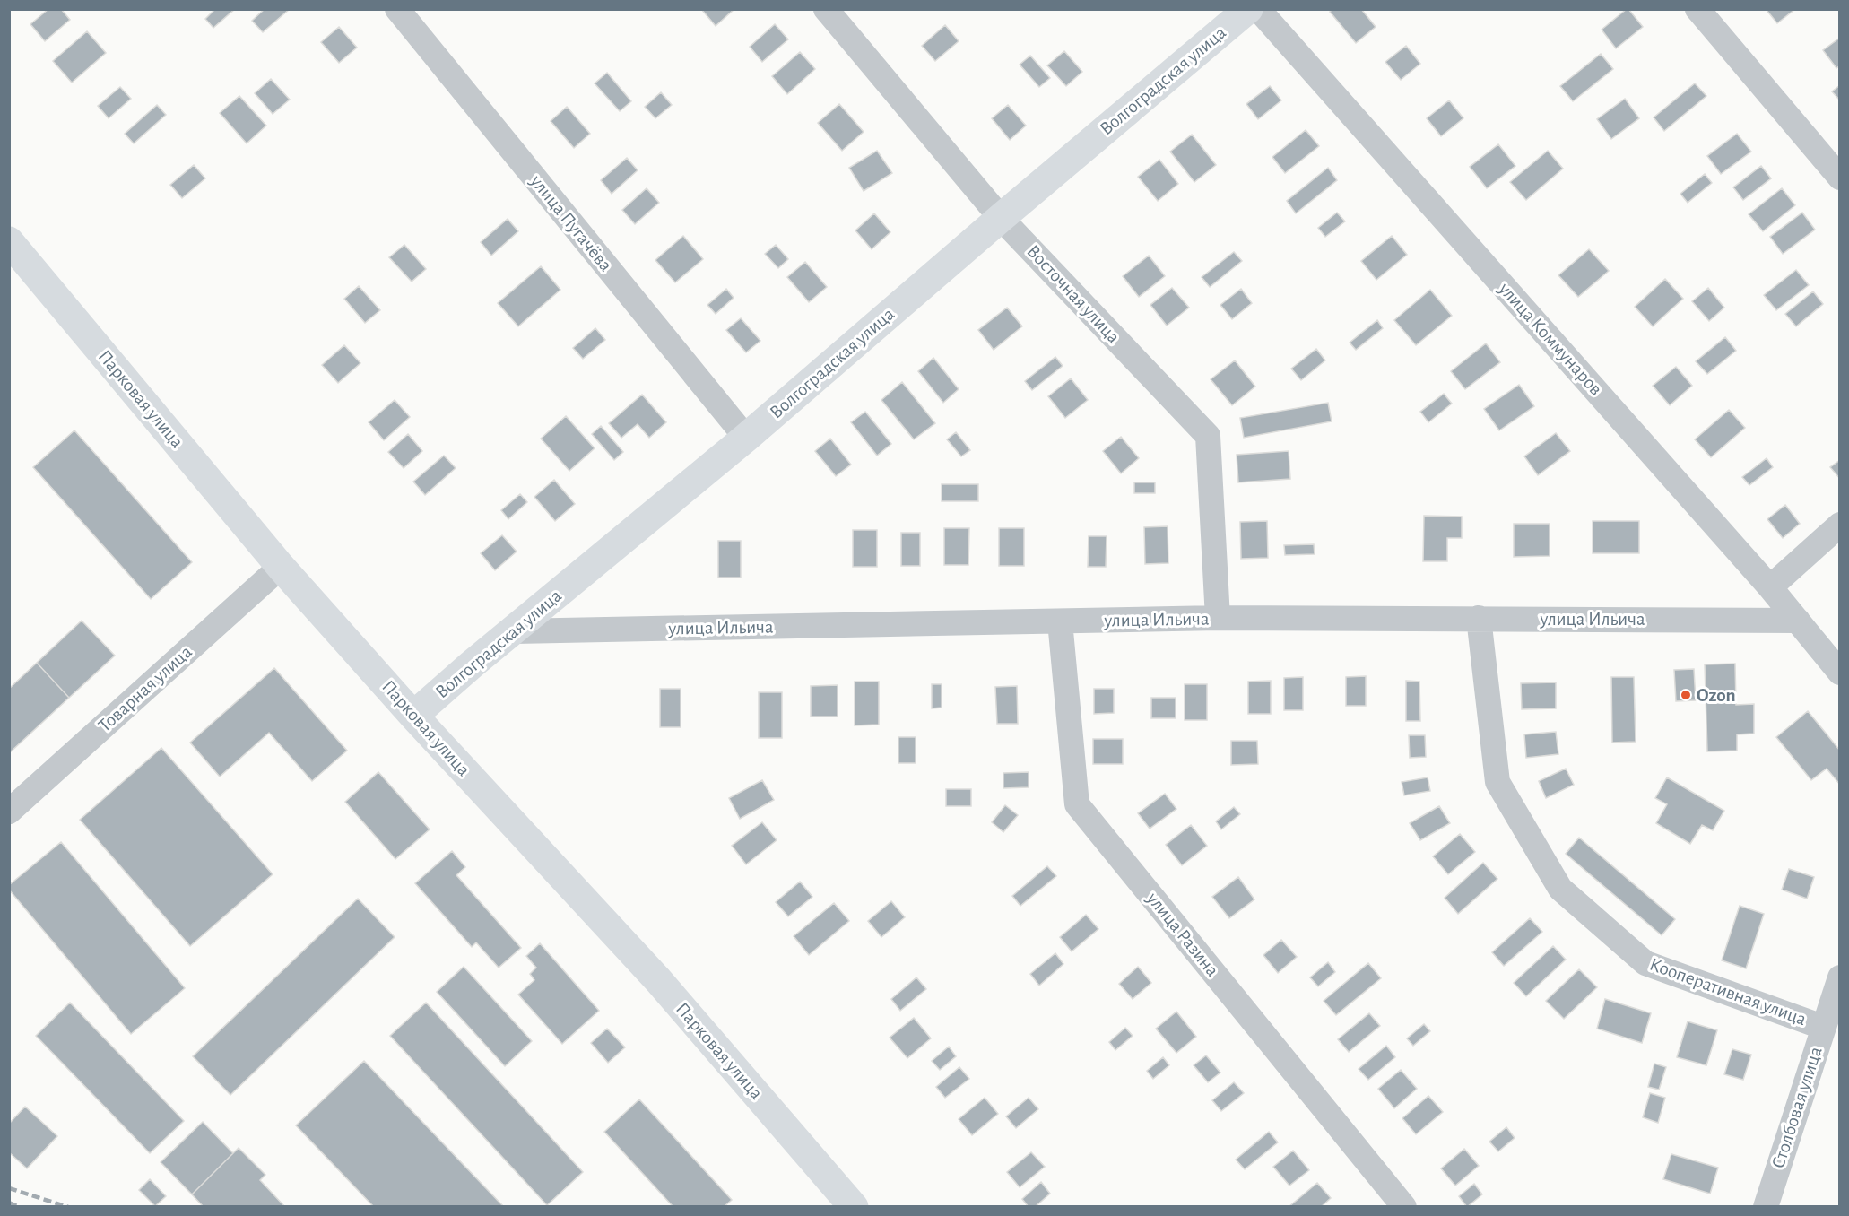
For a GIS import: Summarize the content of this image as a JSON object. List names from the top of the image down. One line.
{"streets":{"main road":["Волгоградская улица","Парковая улица"],"street":["улица Пугачёва","Восточная улица","улица Коммунаров","улица Ильича","Товарная улица","улица Разина","Кооперативная улица","Столбовая улица"]},"crossings":[["Волгоградская улица","улица Пугачёва"],["Волгоградская улица","Восточная улица"],["Волгоградская улица","Парковая улица"],["Волгоградская улица","улица Ильича"],["Восточная улица","улица Ильича"],["улица Коммунаров","улица Ильича"],["Парковая улица","Товарная улица"],["улица Ильича","улица Разина"],["улица Ильича","Кооперативная улица"],["Кооперативная улица","Столбовая улица"]],"places":["Ozon"]}
